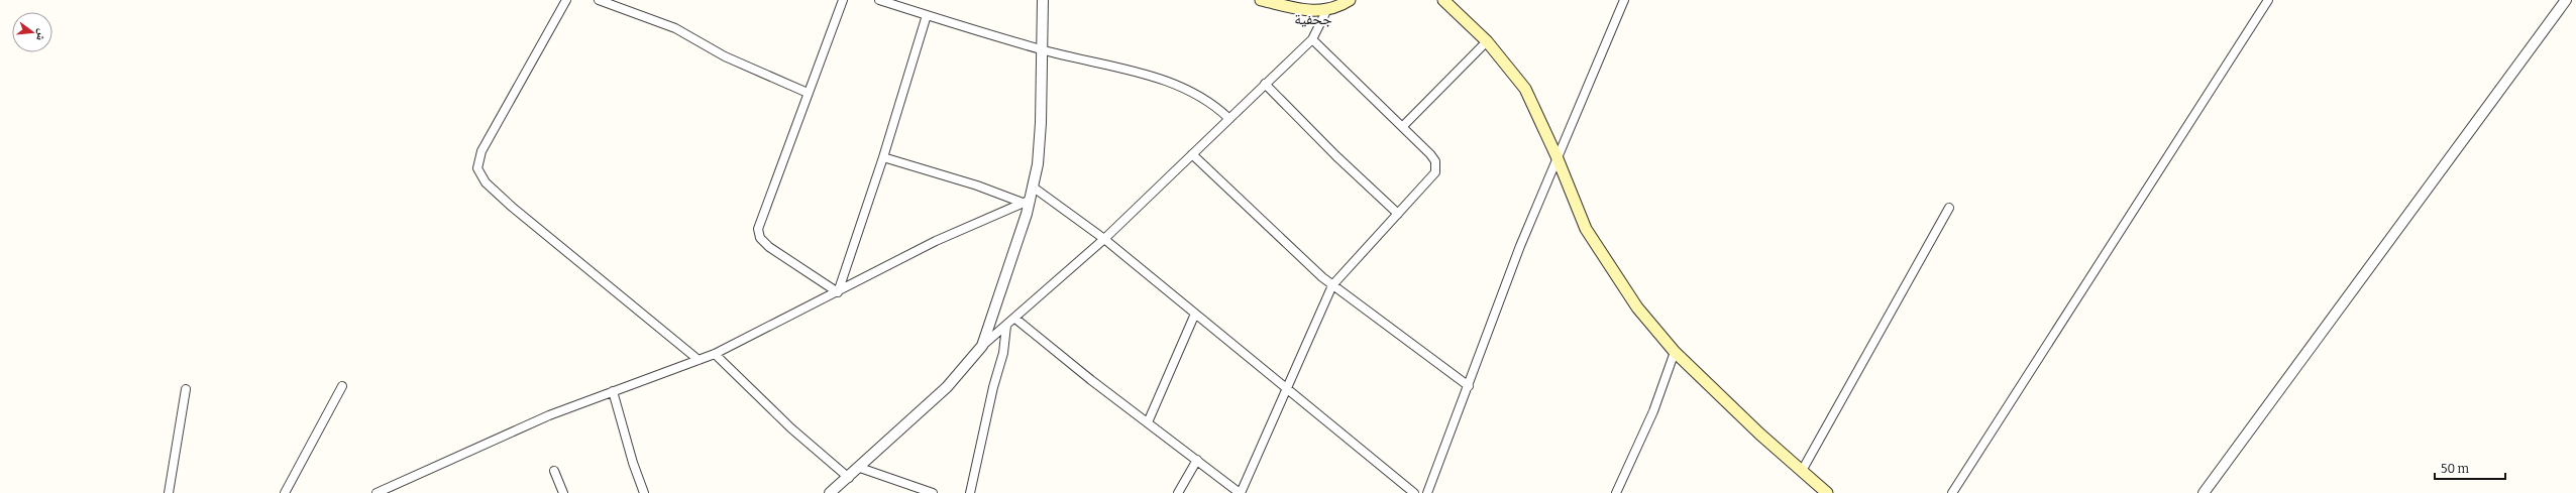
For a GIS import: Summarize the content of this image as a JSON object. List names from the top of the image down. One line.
{"districts":["جحفية"],"scale_bar":"50 m","north":"right"}
